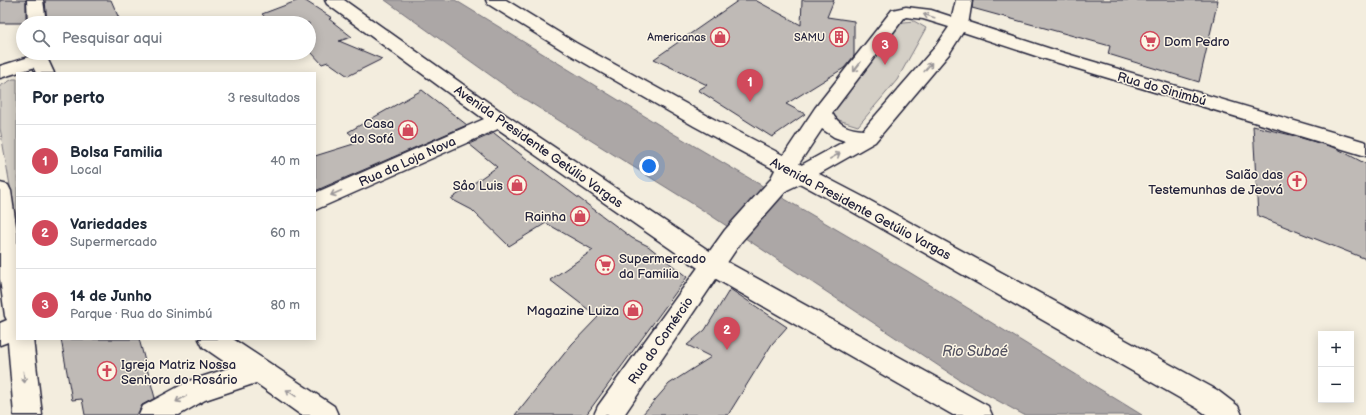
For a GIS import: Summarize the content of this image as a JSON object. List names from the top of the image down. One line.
{"streets":{"street":["Rua do Sinimbú","Avenida Presidente Getúlio Vargas","Rua da Loja Nova","Rua do Comércio"]},"crossings":[["Rua do Sinimbú","Avenida Presidente Getúlio Vargas"],["Rua do Sinimbú","Rua do Comércio"],["Avenida Presidente Getúlio Vargas","Rua da Loja Nova"],["Avenida Presidente Getúlio Vargas","Rua do Comércio"]],"one_way":["Rua da Loja Nova"],"water":["Rio Subaé"],"places":{"shop":["Americanas","Casa do Sofá","Såo Luis","Rainha","Magazine Luiza"],"building":["SAMU"],"supermarket":["Dom Pedro","Supermercado da Familia"],"church":["Salão das Testemunhas de Jeová","Igreja Matriz Nossa Senhora do Rosário"]},"page":{"search":"Pesquisar aqui","pins":["3","1","2"],"heading":["Por perto","3 resultados"],"list":[{"mark":"1","name":"Bolsa Familia","note":"Local","value":"40 m"},{"mark":"2","name":"Variedades","note":"Supermercado","value":"60 m"},{"mark":"3","name":"14 de Junho","note":"Parque · Rua do Sinimbú","value":"80 m"}],"map_buttons":["+","−"]}}
